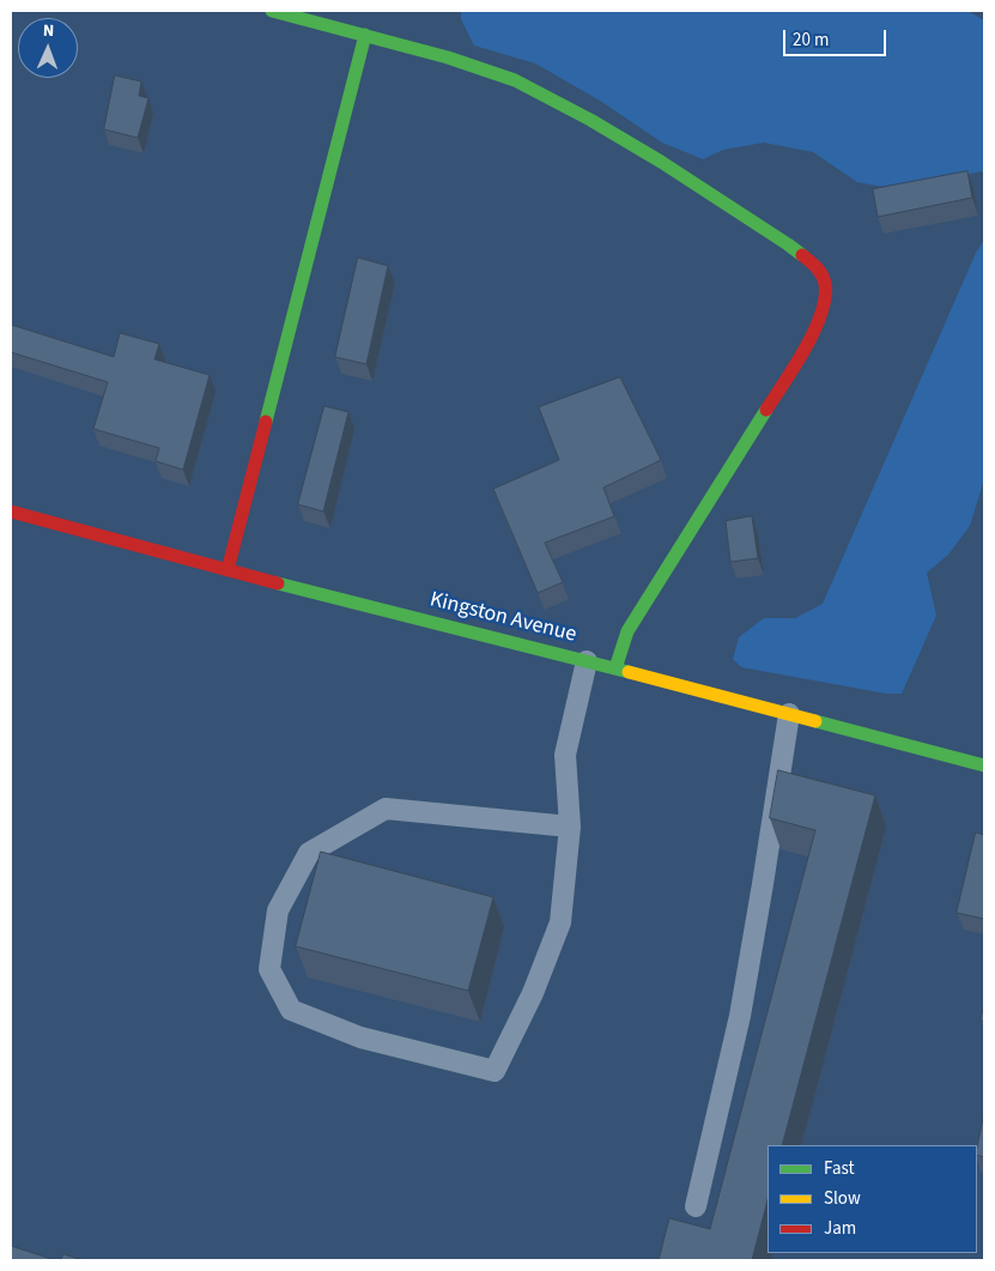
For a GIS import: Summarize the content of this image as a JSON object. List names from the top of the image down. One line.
{"streets":{"street":["Kingston Avenue"]},"legend":["Fast","Slow","Jam"],"scale_bar":"20 m","north":"top"}
